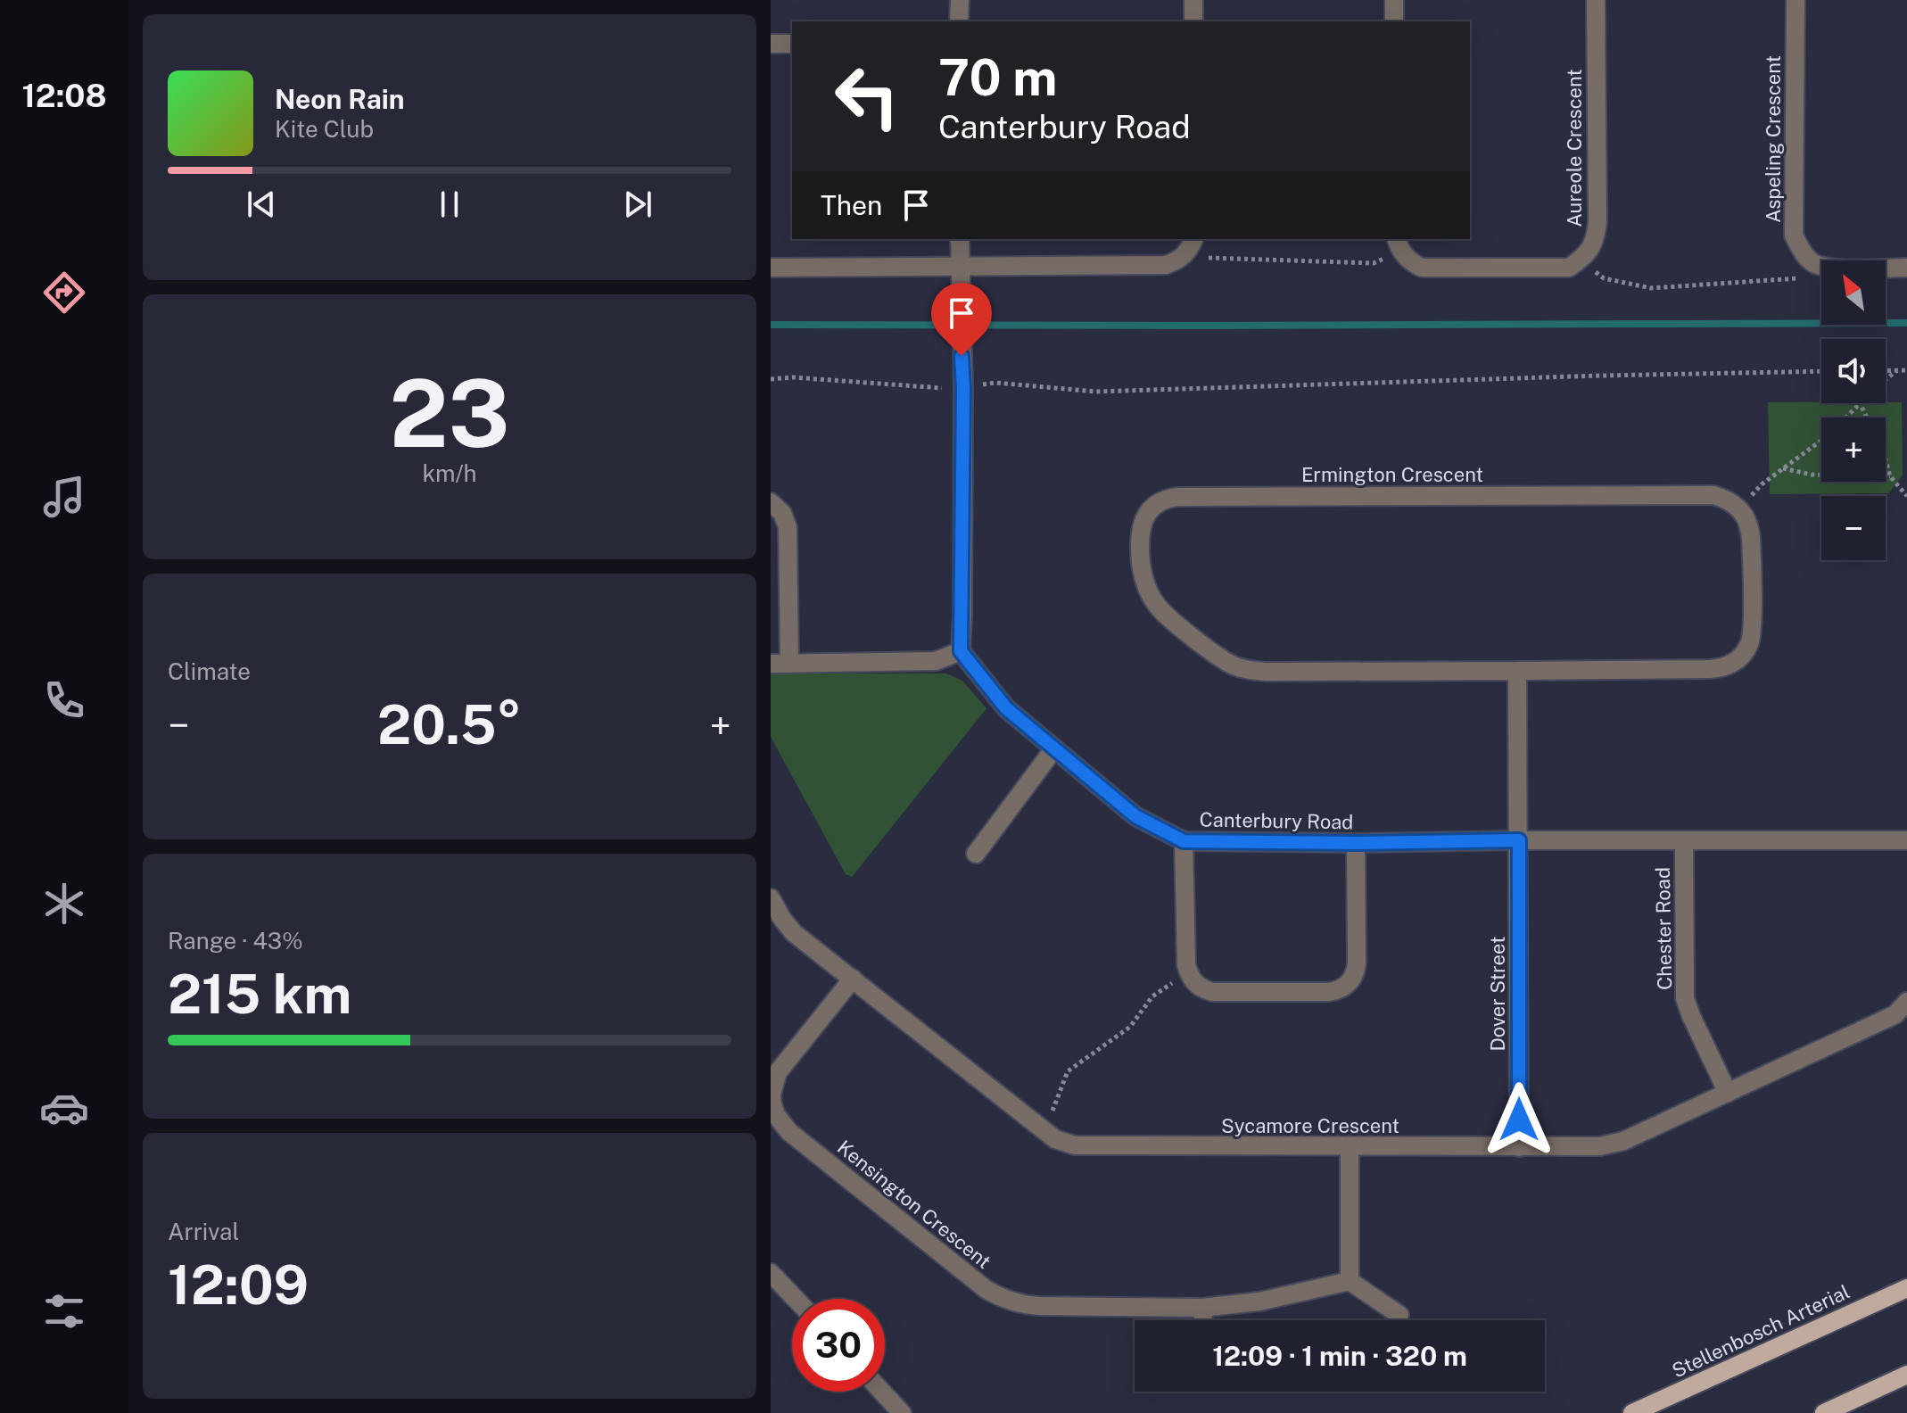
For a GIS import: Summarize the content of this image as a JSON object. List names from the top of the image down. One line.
{"streets":{"main road":["Stellenbosch Arterial"],"street":["Aspeling Crescent","Aureole Crescent","Ermington Crescent","Canterbury Road","Chester Road","Dover Street","Sycamore Crescent","Kensington Crescent"]},"crossings":[["Canterbury Road","Chester Road"],["Canterbury Road","Dover Street"],["Chester Road","Sycamore Crescent"],["Dover Street","Sycamore Crescent"],["Sycamore Crescent","Kensington Crescent"]],"north":"top left","page":{"tabs":"12:08","turn":["70 m","Canterbury Road"],"song":["Neon Rain","Kite Club"],"then":"Then","map_buttons":["+","−"],"tile":[["23","km/h"],"Climate",["Range · 43%","215 km"],["Arrival","12:09"]],"heat":["−","20.5°","+"],"limit":"30","trip":"12:09 · 1 min · 320 m"}}
